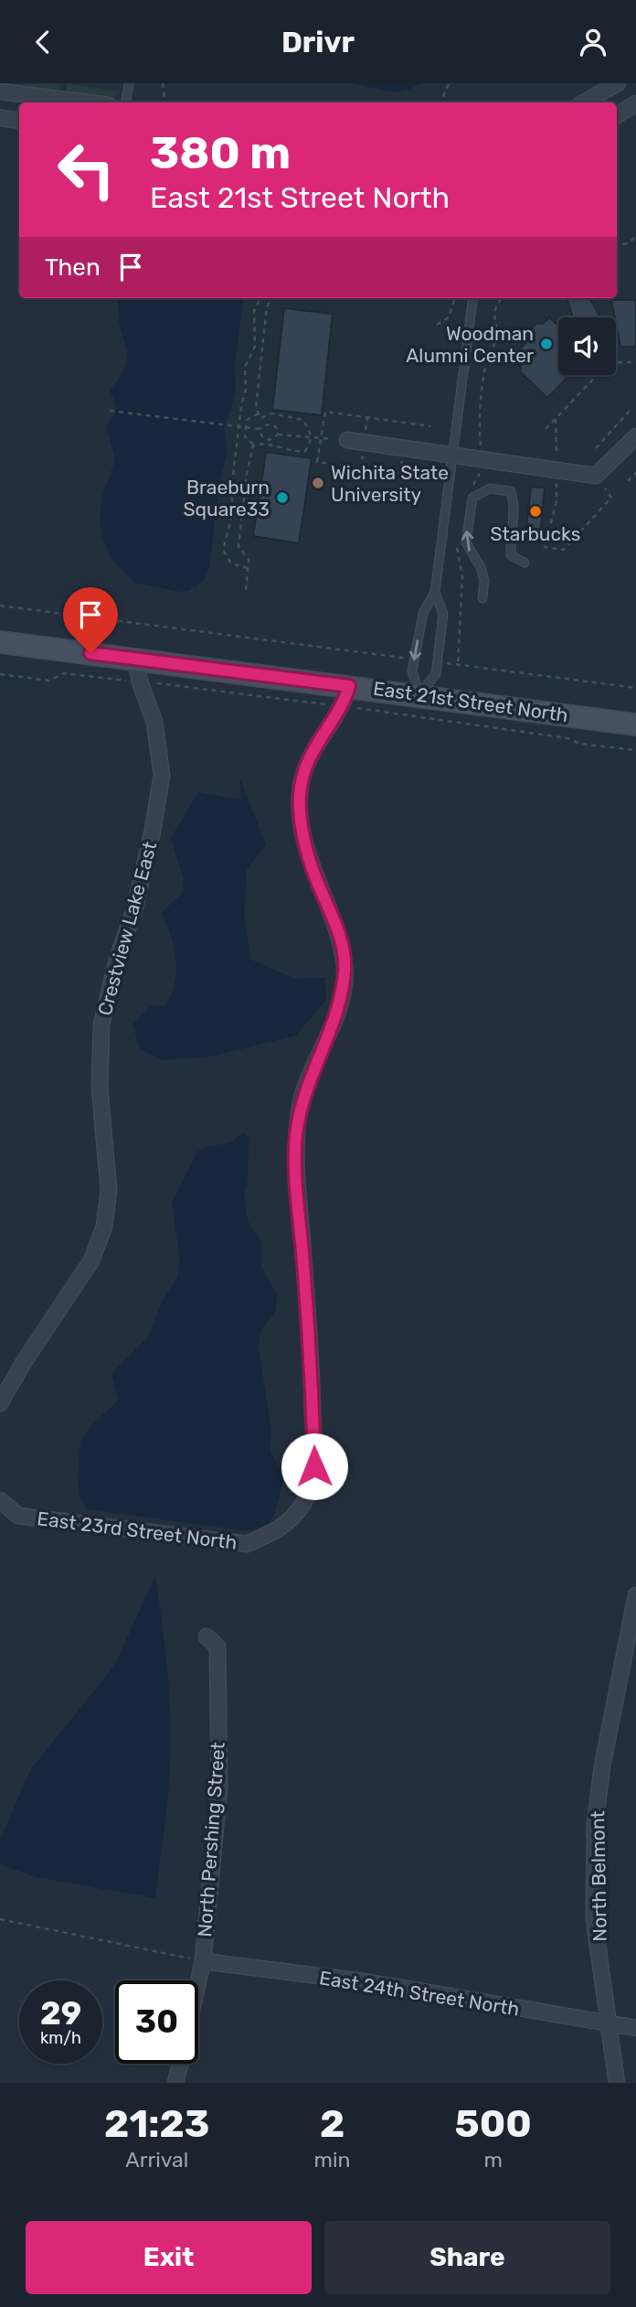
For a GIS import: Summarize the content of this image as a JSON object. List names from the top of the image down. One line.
{"streets":{"main road":["East 21st Street North"],"street":["Crestview Lake East","East 23rd Street North","North Pershing Street","North Belmont","East 24th Street North"]},"crossings":[["East 21st Street North","Crestview Lake East"],["North Pershing Street","East 24th Street North"],["North Belmont","East 24th Street North"]],"places":["Woodman Alumni Center","Wichita State University","Braeburn Square33","Starbucks"],"page":{"header":"Drivr","turn":["380 m","East 21st Street North"],"then":"Then","speed":"29 km/h","limit":"30","eta":["21:23","Arrival","2","min","500","m"],"buttons":["Exit","Share"]}}
